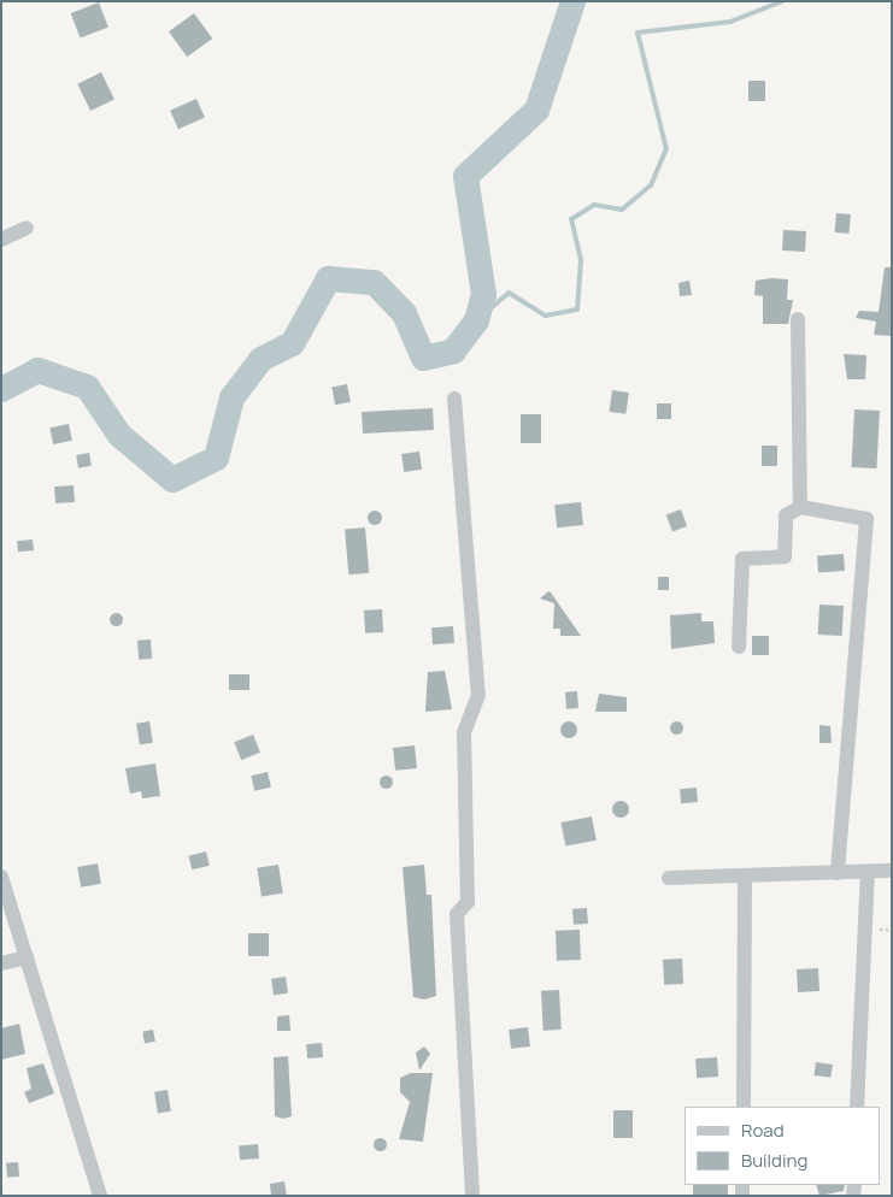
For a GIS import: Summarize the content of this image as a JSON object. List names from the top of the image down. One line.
{"legend":["Road","Building"]}
